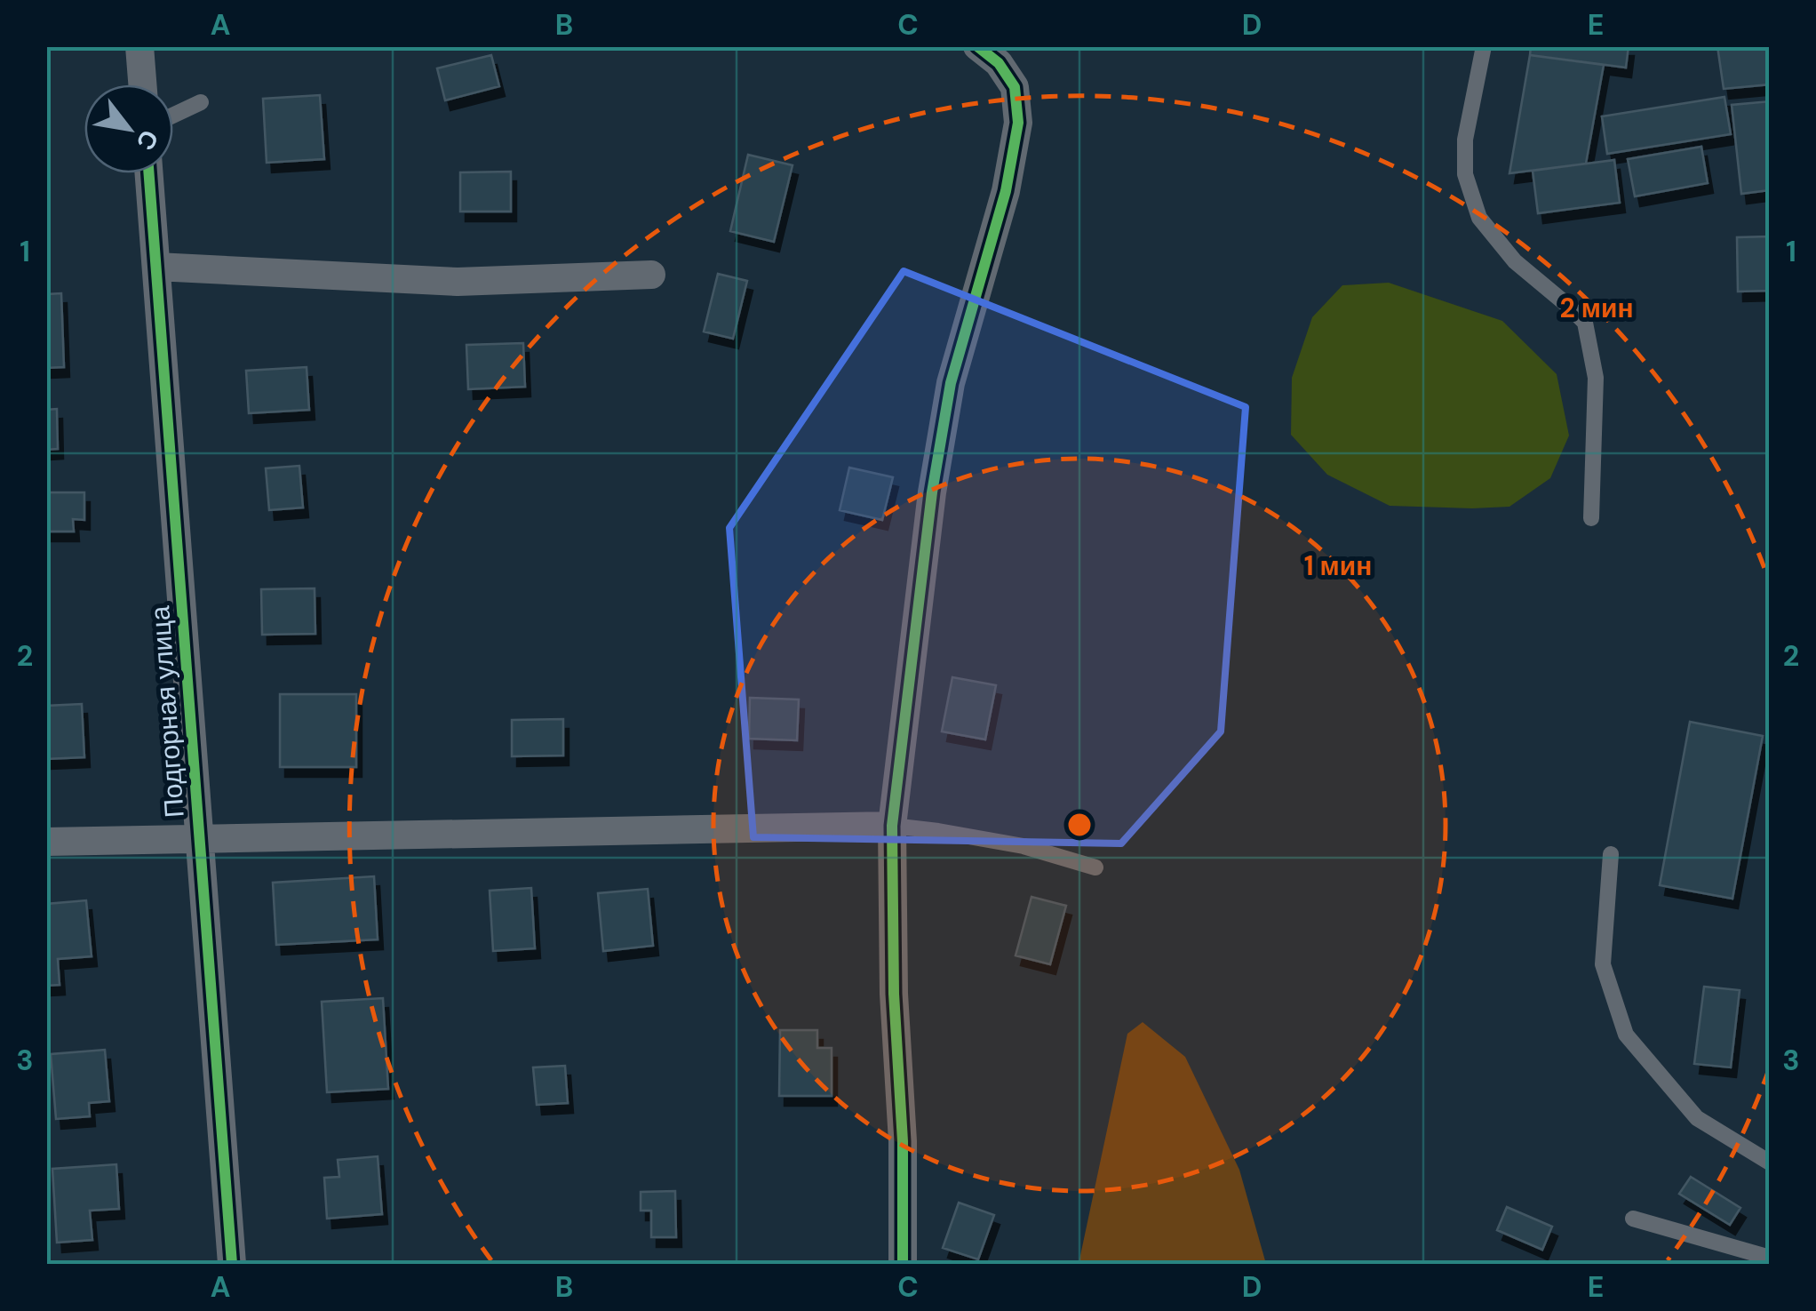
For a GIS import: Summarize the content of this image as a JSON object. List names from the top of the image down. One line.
{"streets":{"street":["Подгорная улица"]},"north":"bottom right","grid":{"columns":["A","B","C","D","E"],"rows":["1","2","3"]},"rings":["2 мин","1 мин"]}
